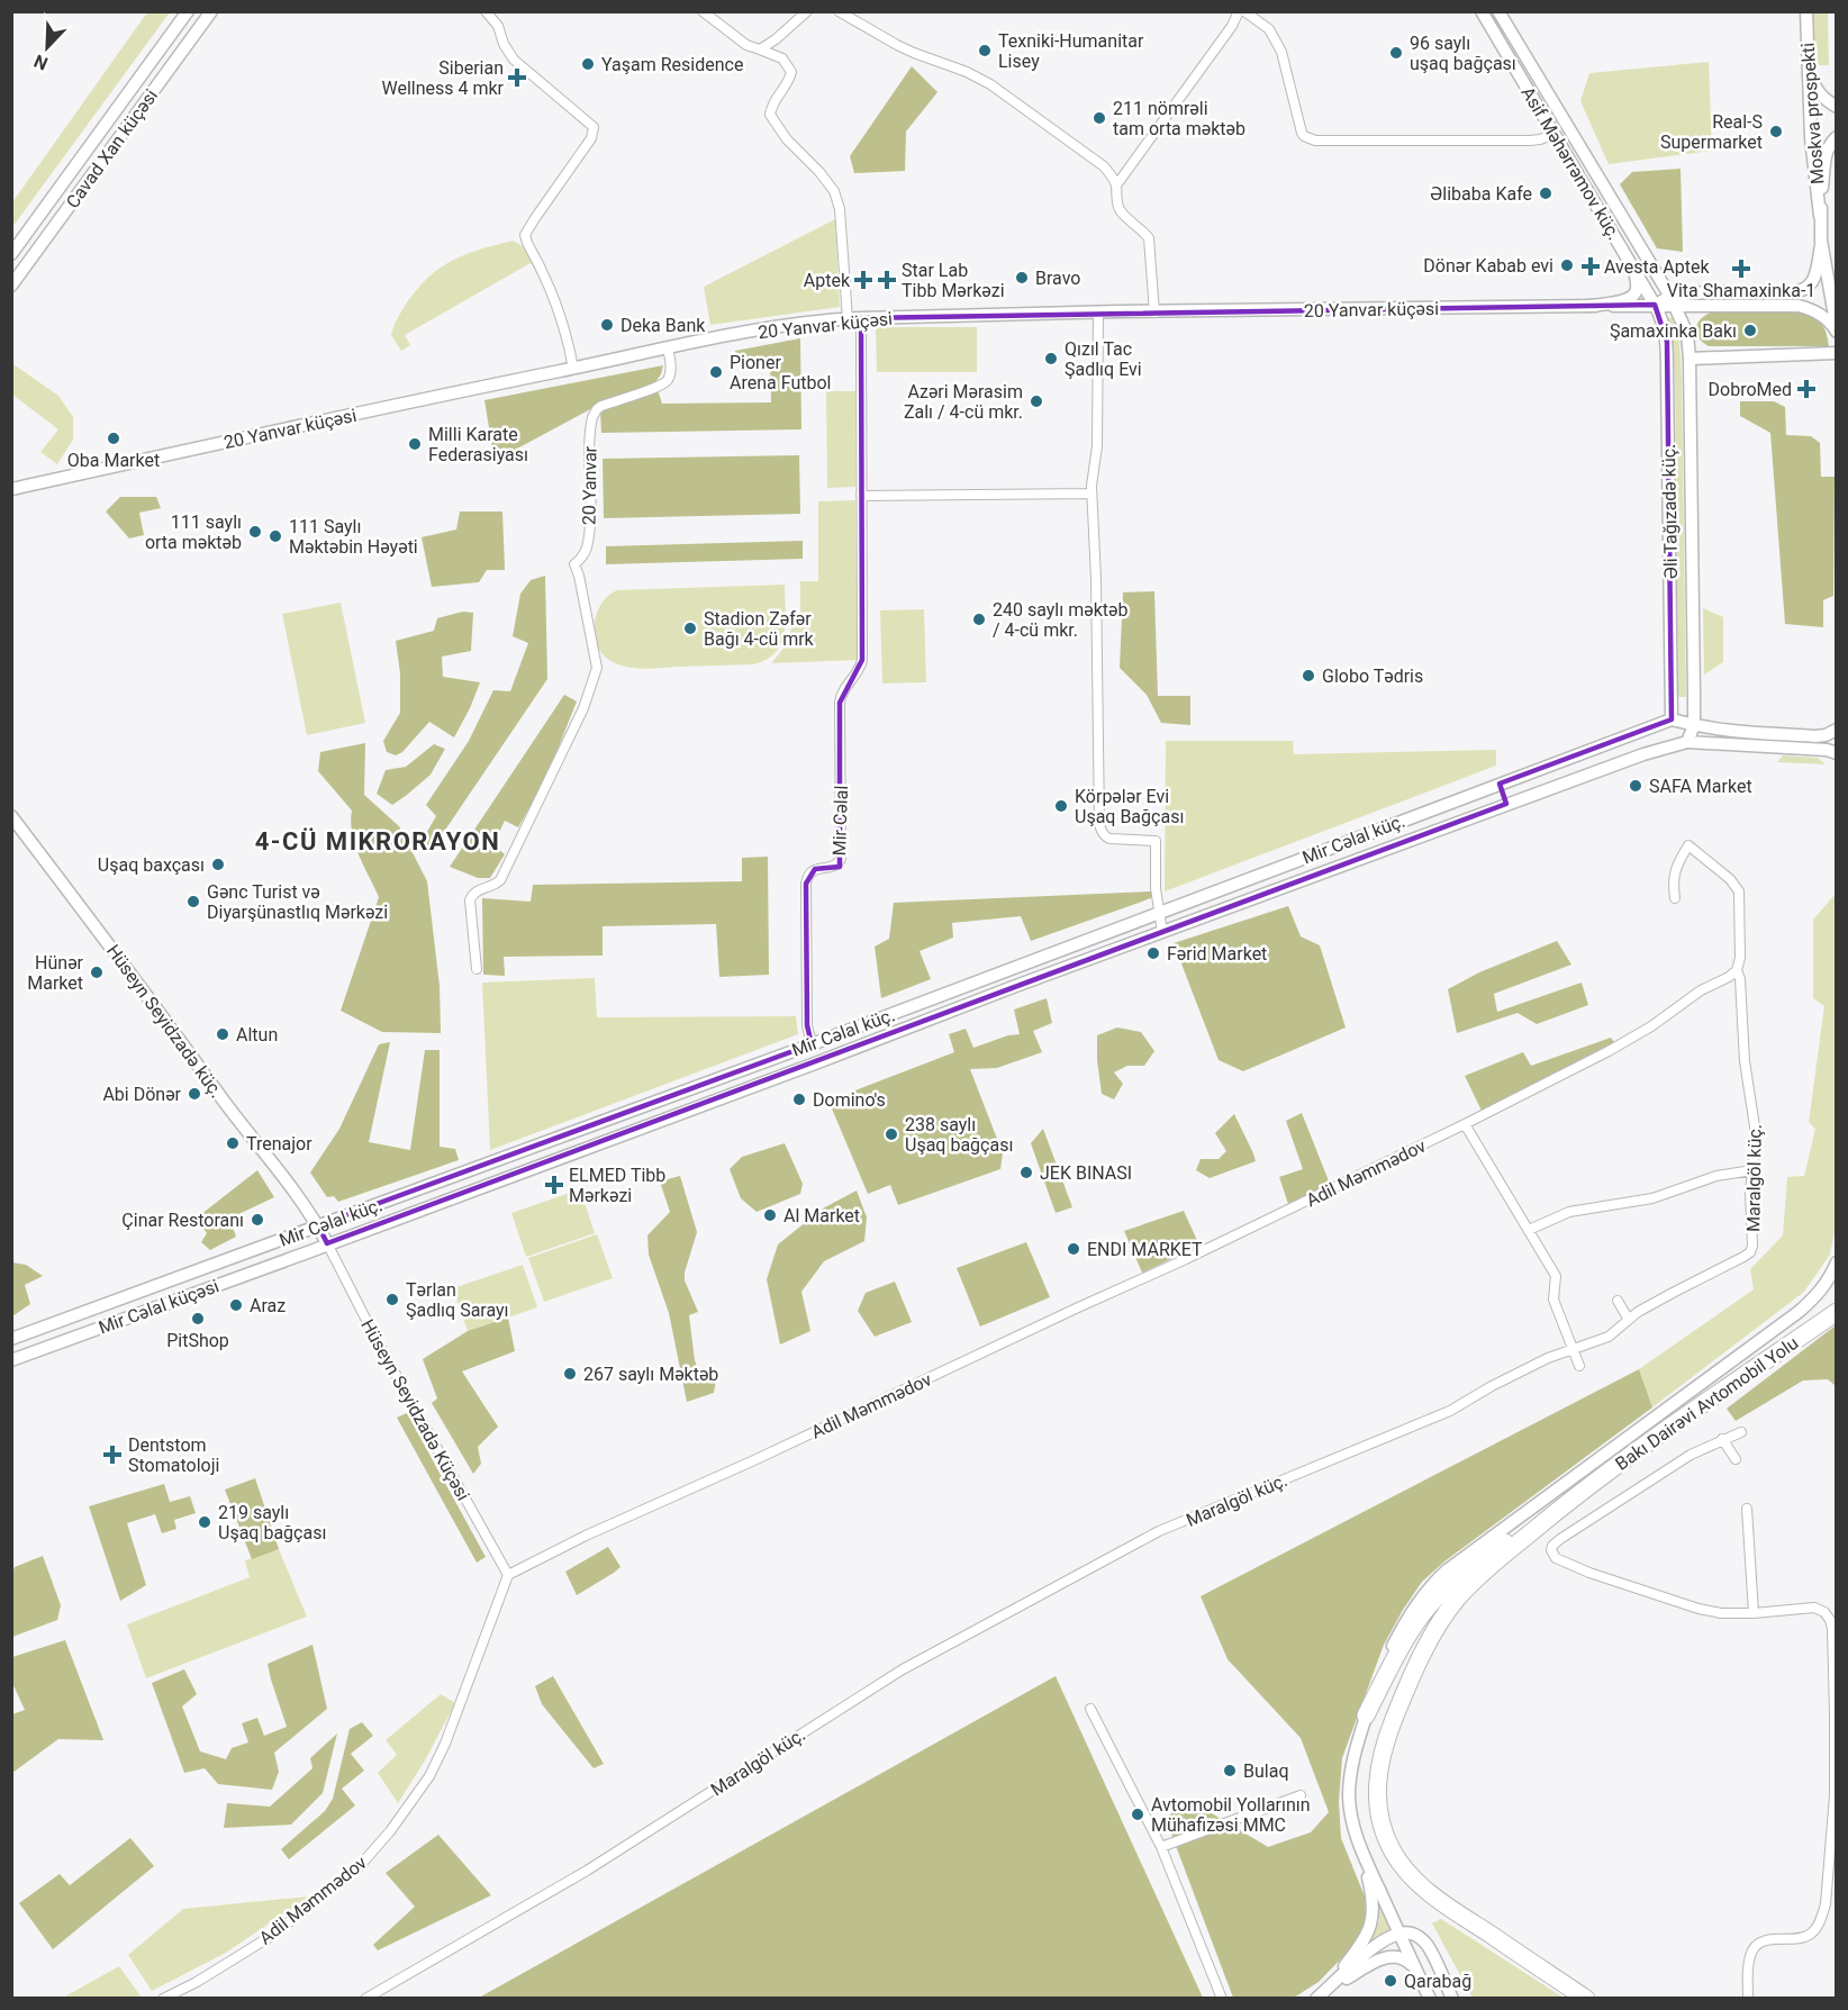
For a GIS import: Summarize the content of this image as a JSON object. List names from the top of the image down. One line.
{"streets":{"highway":["Bakı Dairəvi Avtomobil Yolu"],"street":["Moskva prospekti","Cavad Xan küçəsi","Asif Məhərrəmov küç.","20 Yanvar küçəsi","20 Yanvar","Əli Tağızadə küç.","Mir Cəlal","Mir Cəlal küç.","Hüseyn Seyidzadə küç.","Adil Məmmədov","Maralgöl küç.","Mir Cəlal küçəsi","Hüseyn Seyidzadə Küçəsi"]},"crossings":[["Asif Məhərrəmov küç.","20 Yanvar küçəsi"],["Asif Məhərrəmov küç.","Əli Tağızadə küç."],["20 Yanvar küçəsi","20 Yanvar"],["20 Yanvar küçəsi","Əli Tağızadə küç."],["Əli Tağızadə küç.","Mir Cəlal küç."],["Mir Cəlal","Mir Cəlal küç."],["Mir Cəlal küç.","Hüseyn Seyidzadə küç."],["Mir Cəlal küç.","Mir Cəlal küçəsi"],["Mir Cəlal küç.","Hüseyn Seyidzadə Küçəsi"],["Hüseyn Seyidzadə küç.","Hüseyn Seyidzadə Küçəsi"],["Adil Məmmədov","Maralgöl küç."],["Adil Məmmədov","Hüseyn Seyidzadə Küçəsi"]],"districts":["4-CÜ MIKRORAYON"],"places":{"other":["Texniki-Humanitar Lisey","96 saylı uşaq bağçası","Yaşam Residence","211 nömrəli tam orta məktəb","Real-S Supermarket","Əlibaba Kafe","Dönər Kabab evi","Bravo","Deka Bank","Şamaxinka Bakı","Qızıl Tac Şadlıq Evi","Pioner Arena Futbol","Azəri Mərasim Zalı / 4-cü mkr.","Oba Market","Milli Karate Federasiyası","111 saylı orta məktəb","111 Saylı Məktəbin Həyəti","240 saylı məktəb / 4-cü mkr.","Stadion Zəfər Bağı 4-cü mrk","Globo Tədris","SAFA Market","Körpələr Evi Uşaq Bağçası","Uşaq baxçası","Gənc Turist və Diyarşünastlıq Mərkəzi","Fərid Market","Hünər Market","Altun","Abi Dönər","Domino's","238 saylı Uşaq bağçası","Trenajor","JEK BINASI","Al Market","Çinar Restoranı","ENDI MARKET","Tərlan Şadlıq Sarayı","Araz","PitShop","267 saylı Məktəb","219 saylı Uşaq bağçası","Bulaq","Avtomobil Yollarının Mühafizəsi MMC","Qarabağ"],"health":["Siberian Wellness 4 mkr","Avesta Aptek","Vita Shamaxinka-1","Aptek","Star Lab Tibb Mәrkәzi","DobroMed","ELMED Tibb Mərkəzi","Dentstom Stomatoloji"]},"north":"bottom left"}
